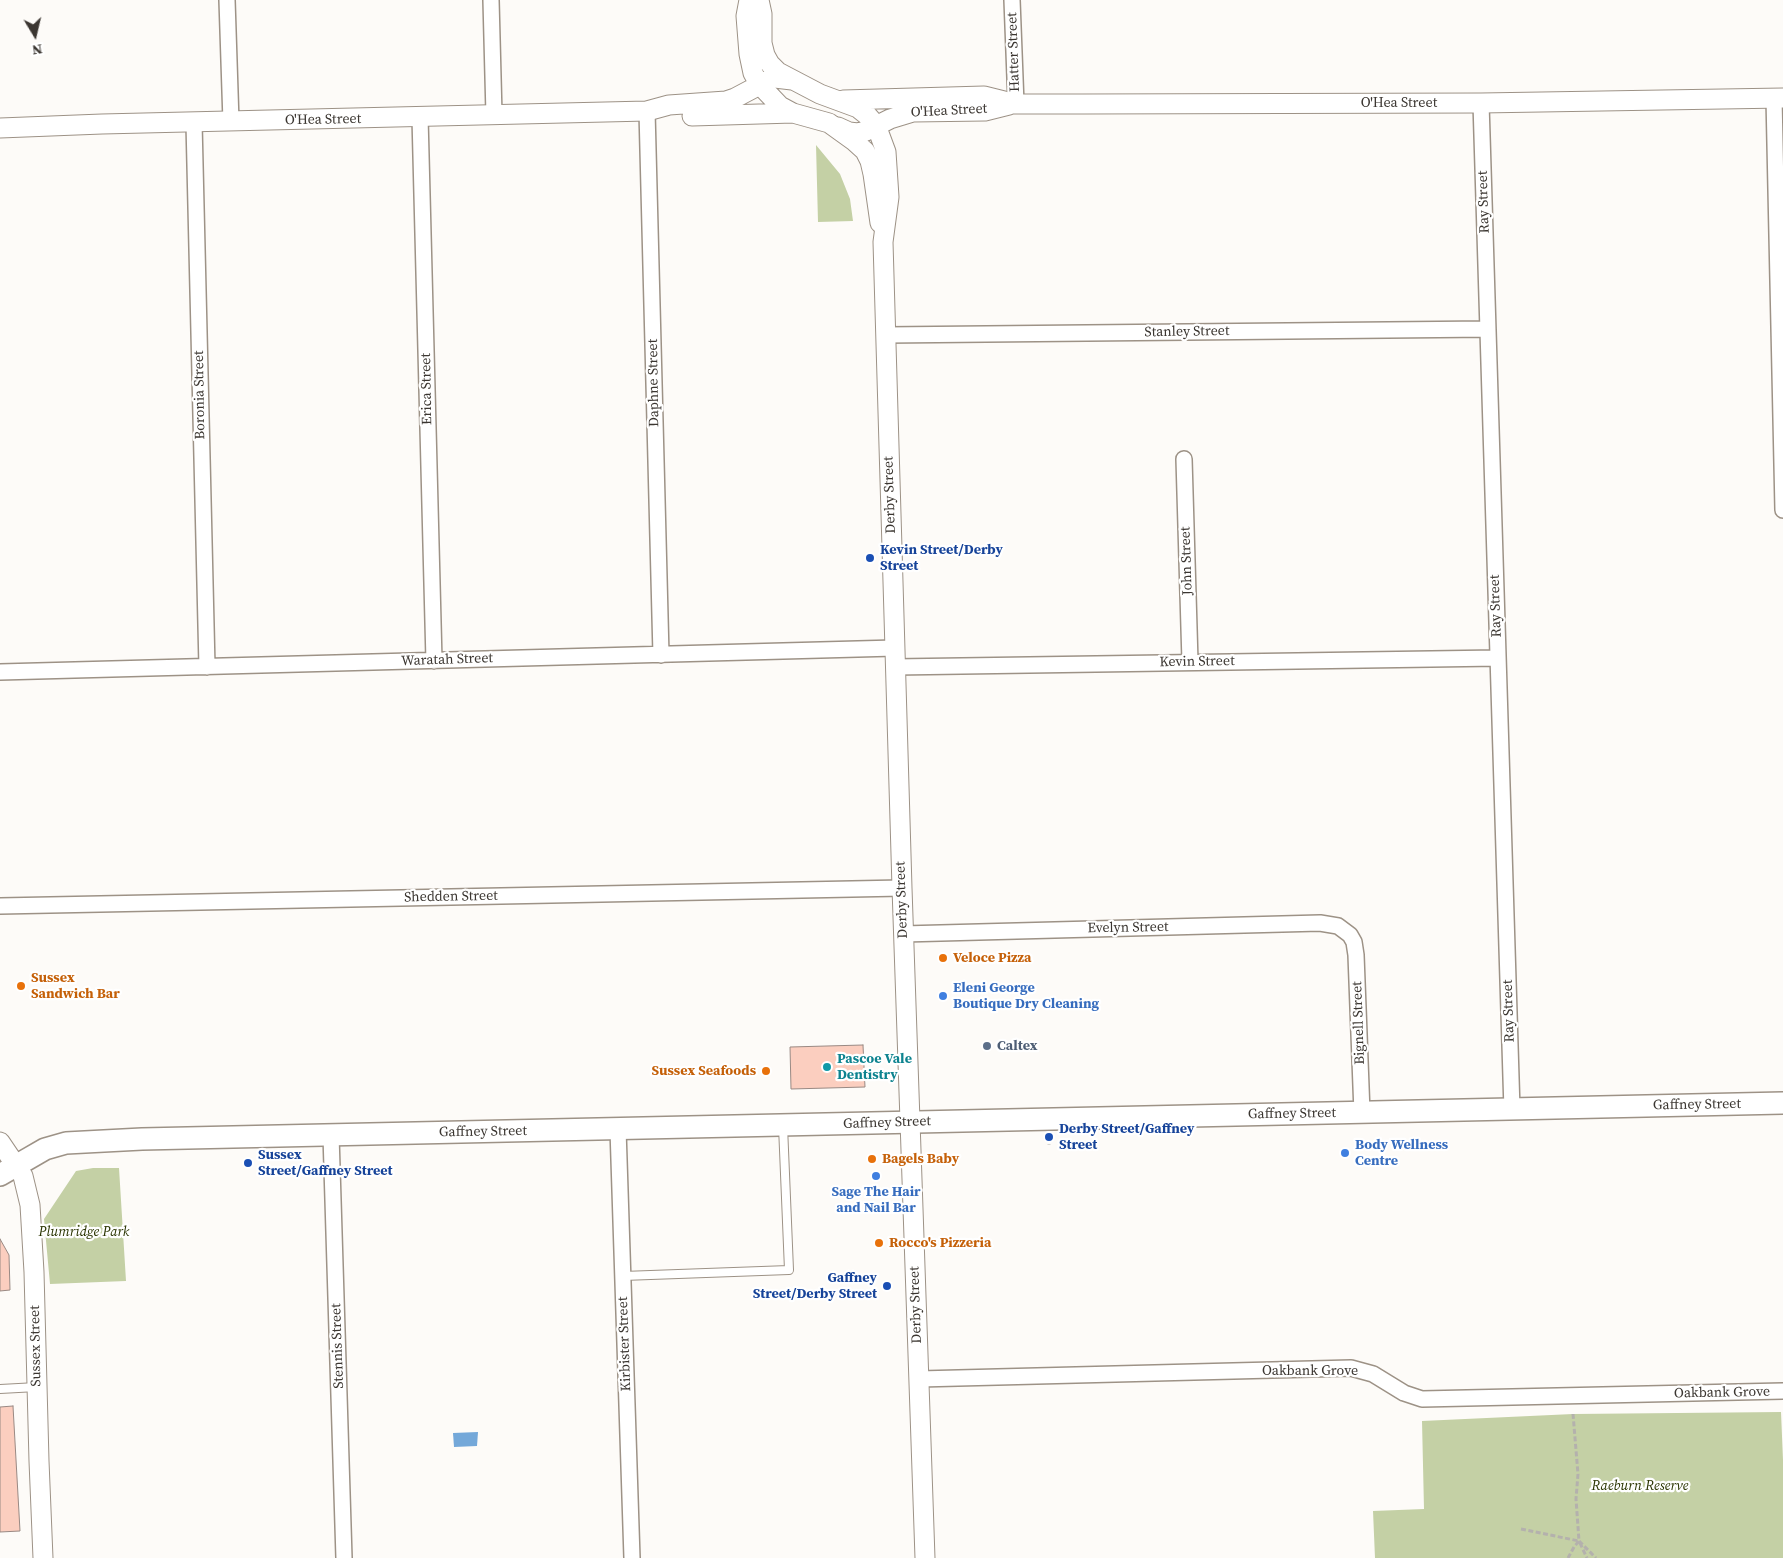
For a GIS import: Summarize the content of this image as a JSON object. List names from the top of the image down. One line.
{"streets":{"main road":["Gaffney Street"],"street":["Hatter Street","O'Hea Street","Ray Street","Stanley Street","Daphne Street","Erica Street","Boronia Street","Derby Street","John Street","Waratah Street","Kevin Street","Shedden Street","Evelyn Street","Bignell Street","Kirbister Street","Sussex Street","Stennis Street","Oakbank Grove"]},"crossings":[["Hatter Street","O'Hea Street"],["O'Hea Street","Ray Street"],["O'Hea Street","Daphne Street"],["O'Hea Street","Erica Street"],["O'Hea Street","Boronia Street"],["O'Hea Street","Derby Street"],["Ray Street","Stanley Street"],["Ray Street","Kevin Street"],["Ray Street","Gaffney Street"],["Stanley Street","Derby Street"],["Daphne Street","Waratah Street"],["Erica Street","Waratah Street"],["Boronia Street","Waratah Street"],["Derby Street","Waratah Street"],["Derby Street","Kevin Street"],["Derby Street","Shedden Street"],["Derby Street","Evelyn Street"],["Derby Street","Gaffney Street"],["Derby Street","Oakbank Grove"],["John Street","Kevin Street"],["Evelyn Street","Bignell Street"],["Bignell Street","Gaffney Street"],["Gaffney Street","Kirbister Street"],["Gaffney Street","Sussex Street"],["Gaffney Street","Stennis Street"]],"parks":["Plumridge Park","Raeburn Reserve"],"places":["Kevin Street/Derby Street","Veloce Pizza","Sussex Sandwich Bar","Eleni George Boutique Dry Cleaning","Caltex","Pascoe Vale Dentistry","Sussex Seafoods","Derby Street/Gaffney Street","Body Wellness Centre","Bagels Baby","Sussex Street/Gaffney Street","Sage The Hair and Nail Bar","Rocco's Pizzeria","Gaffney Street/Derby Street"],"north":"bottom"}
